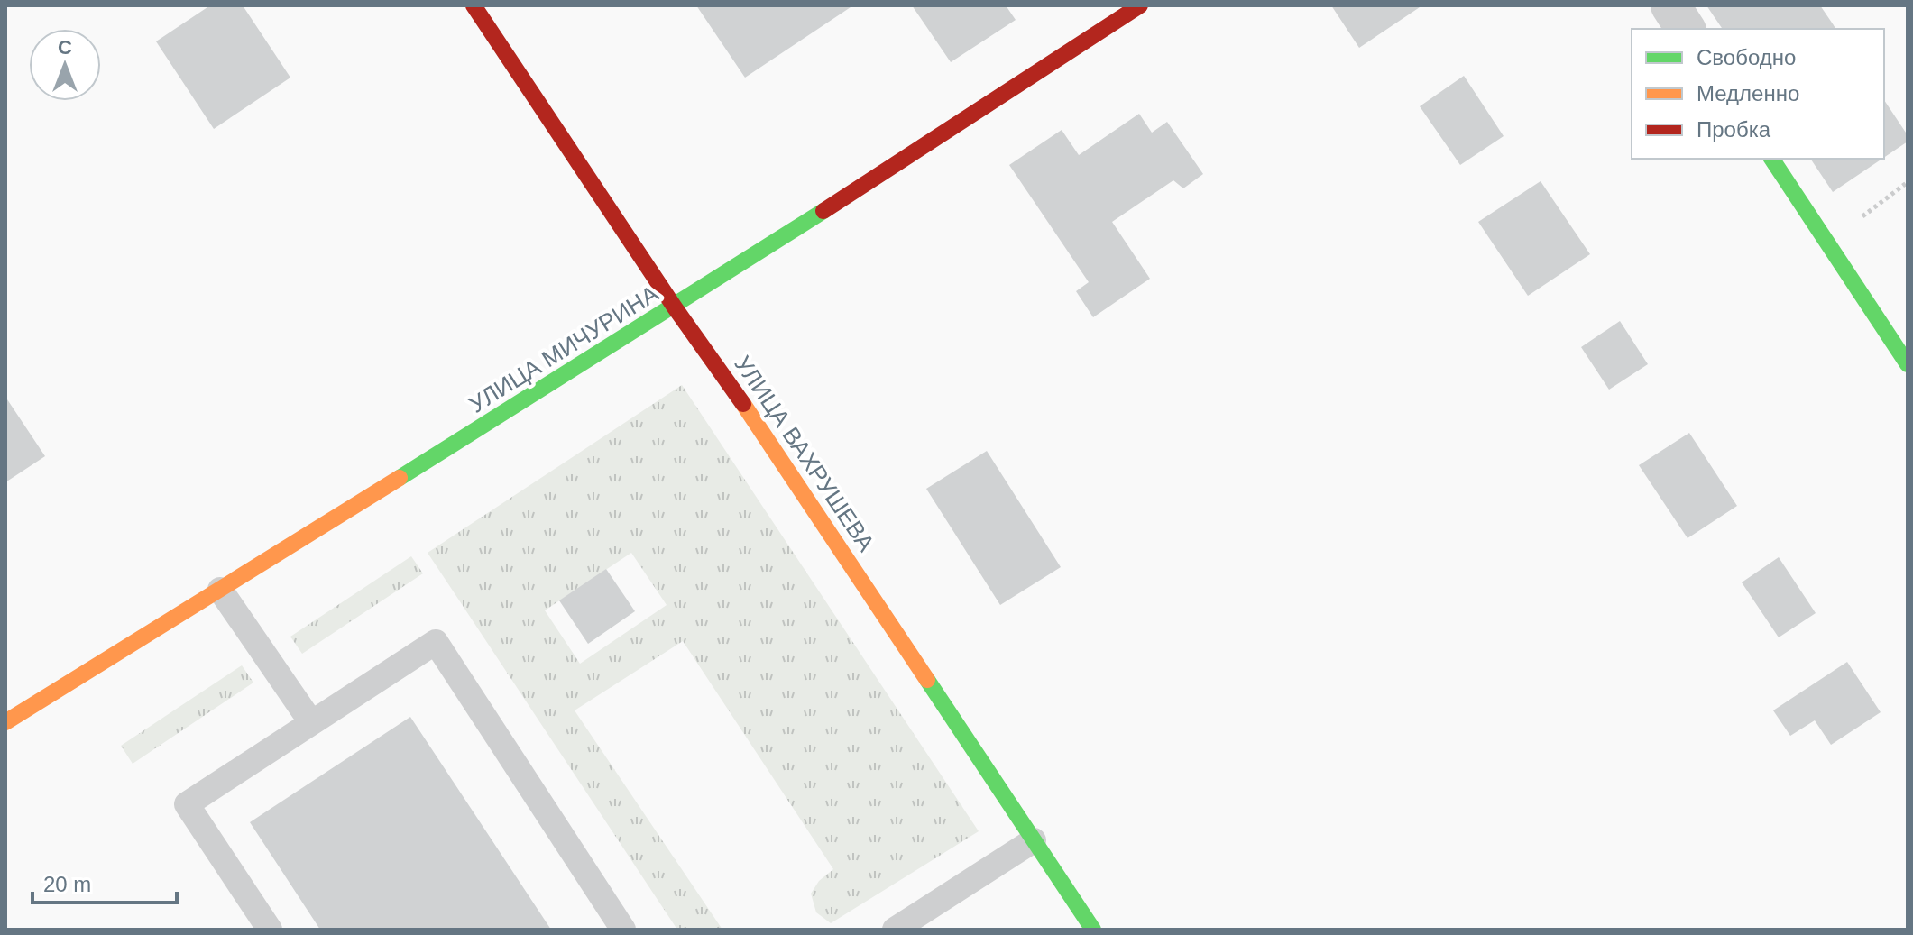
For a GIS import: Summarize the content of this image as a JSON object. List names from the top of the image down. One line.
{"streets":{"street":["УЛИЦА МИЧУРИНА","УЛИЦА ВАХРУШЕВА"]},"crossings":[["УЛИЦА МИЧУРИНА","УЛИЦА ВАХРУШЕВА"]],"legend":["Свободно","Медленно","Пробка"],"scale_bar":"20 m","north":"top"}
